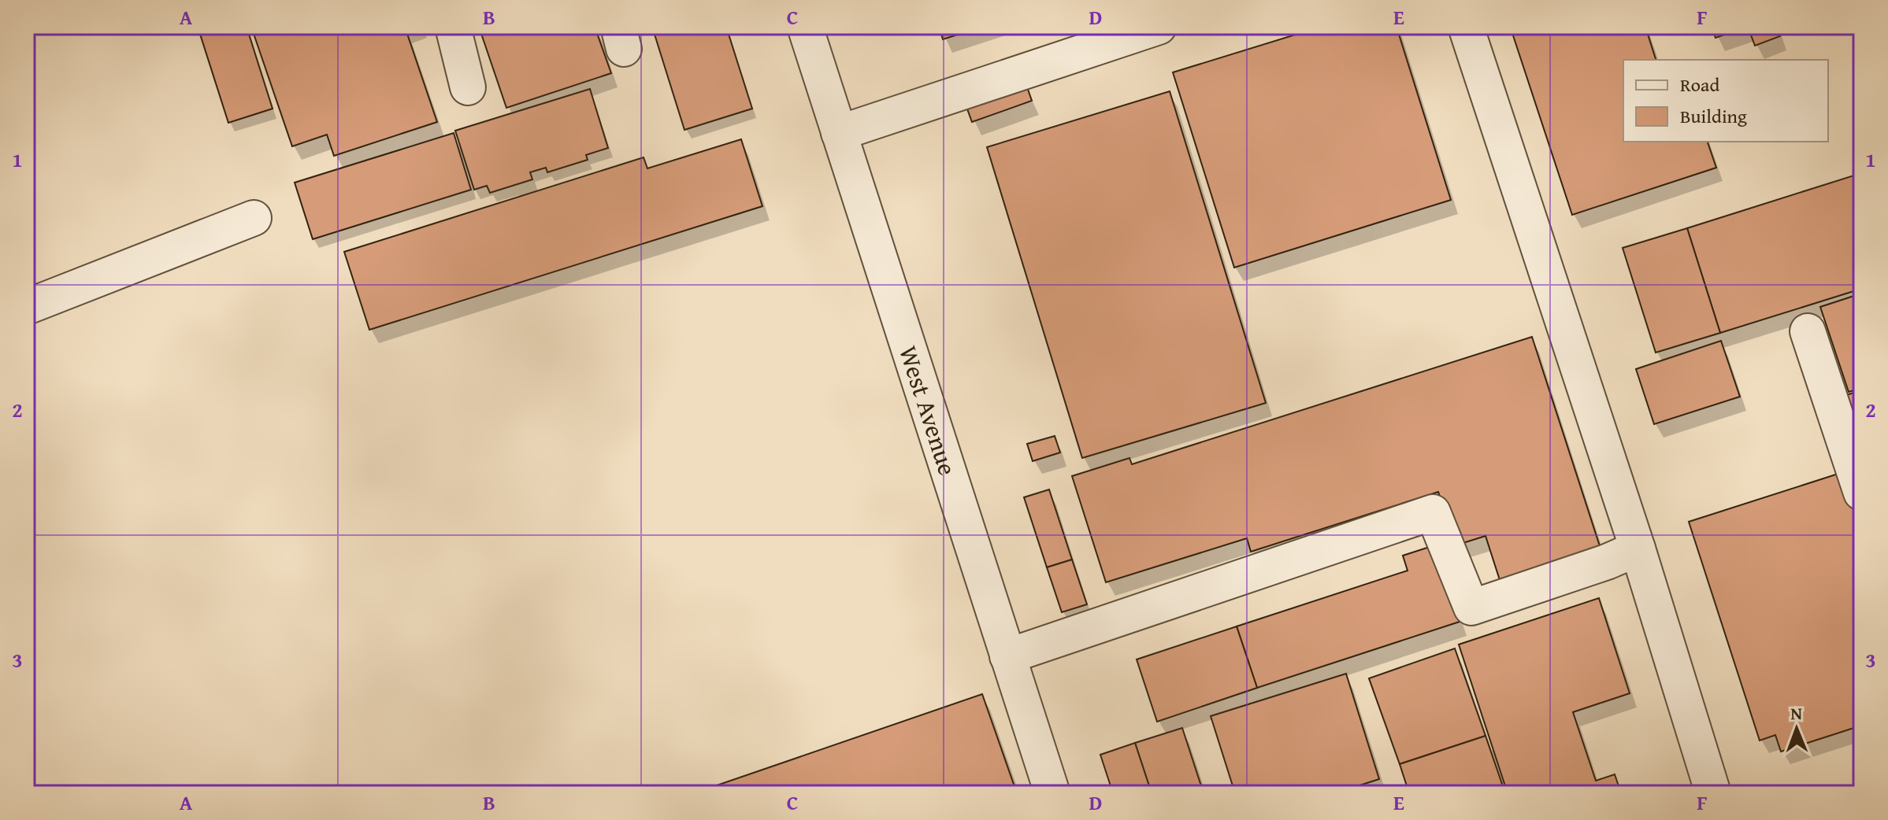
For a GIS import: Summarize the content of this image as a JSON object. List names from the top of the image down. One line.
{"streets":{"street":["West Avenue"]},"legend":["Road","Building"],"north":"top","grid":{"columns":["A","B","C","D","E","F"],"rows":["1","2","3"]}}
